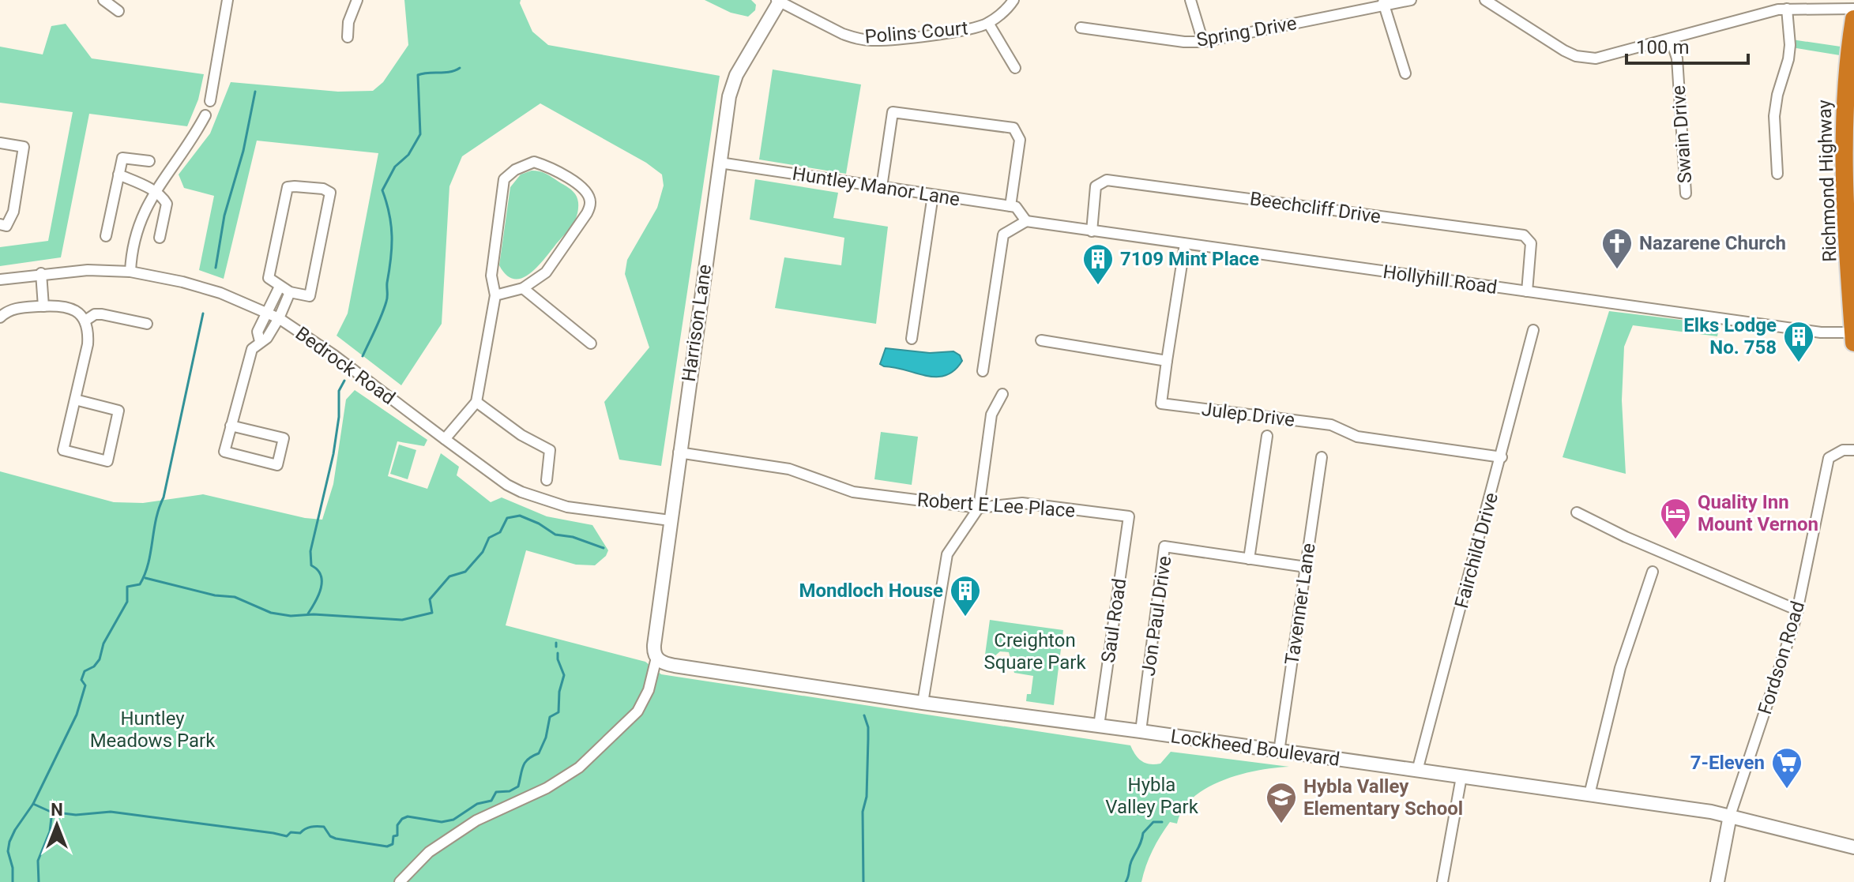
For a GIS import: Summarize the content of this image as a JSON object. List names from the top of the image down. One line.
{"streets":{"highway":["Richmond Highway"],"street":["Spring Drive","Polins Court","Swain Drive","Huntley Manor Lane","Beechcliff Drive","Hollyhill Road","Harrison Lane","Bedrock Road","Julep Drive","Robert E Lee Place","Fairchild Drive","Tavenner Lane","Jon Paul Drive","Saul Road","Fordson Road","Lockheed Boulevard"]},"crossings":[["Polins Court","Harrison Lane"],["Richmond Highway","Hollyhill Road"],["Huntley Manor Lane","Harrison Lane"],["Beechcliff Drive","Hollyhill Road"],["Harrison Lane","Bedrock Road"],["Harrison Lane","Robert E Lee Place"],["Harrison Lane","Lockheed Boulevard"],["Julep Drive","Fairchild Drive"],["Robert E Lee Place","Saul Road"],["Fairchild Drive","Lockheed Boulevard"],["Tavenner Lane","Jon Paul Drive"],["Tavenner Lane","Lockheed Boulevard"],["Jon Paul Drive","Lockheed Boulevard"],["Saul Road","Lockheed Boulevard"],["Fordson Road","Lockheed Boulevard"]],"parks":["Creighton Square Park","Huntley Meadows Park","Hybla Valley Park"],"places":{"church":["Nazarene Church"],"building":["7109 Mint Place","Elks Lodge No. 758","Mondloch House"],"hotel":["Quality Inn Mount Vernon"],"supermarket":["7-Eleven"],"school or university":["Hybla Valley Elementary School"]},"scale_bar":"100 m","north":"top"}
